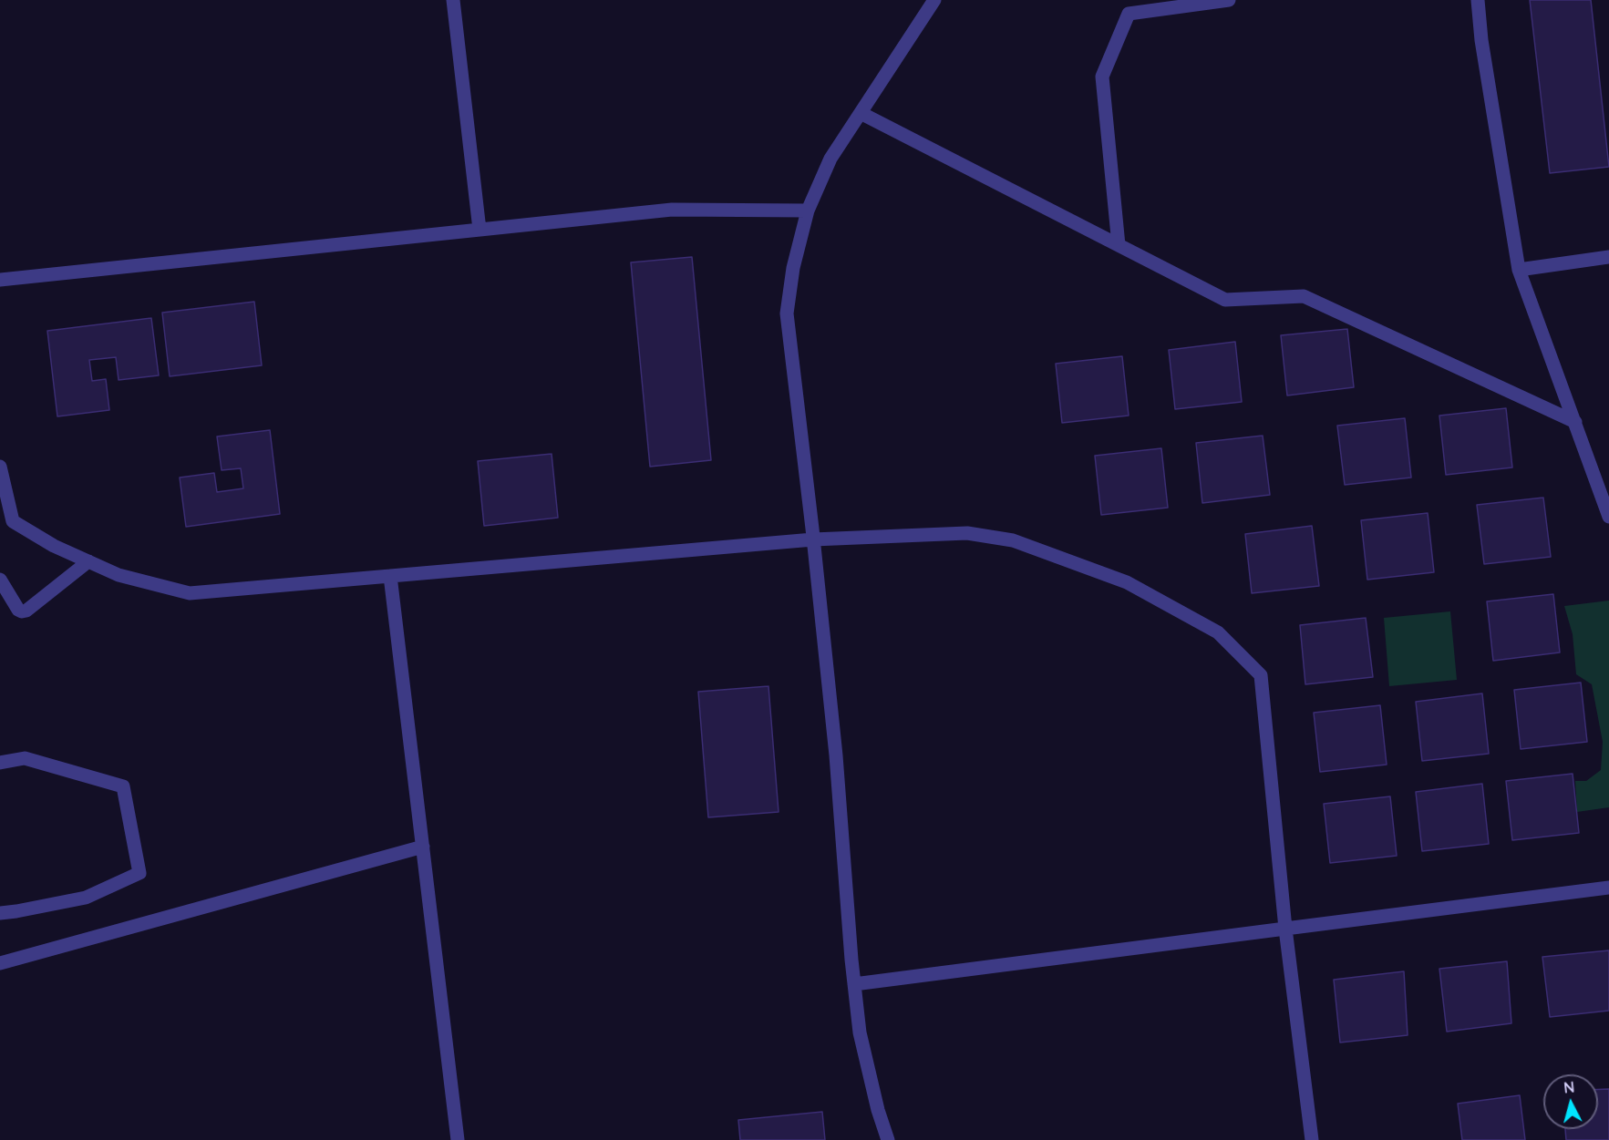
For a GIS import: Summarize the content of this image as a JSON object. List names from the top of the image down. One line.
{"north":"top"}
